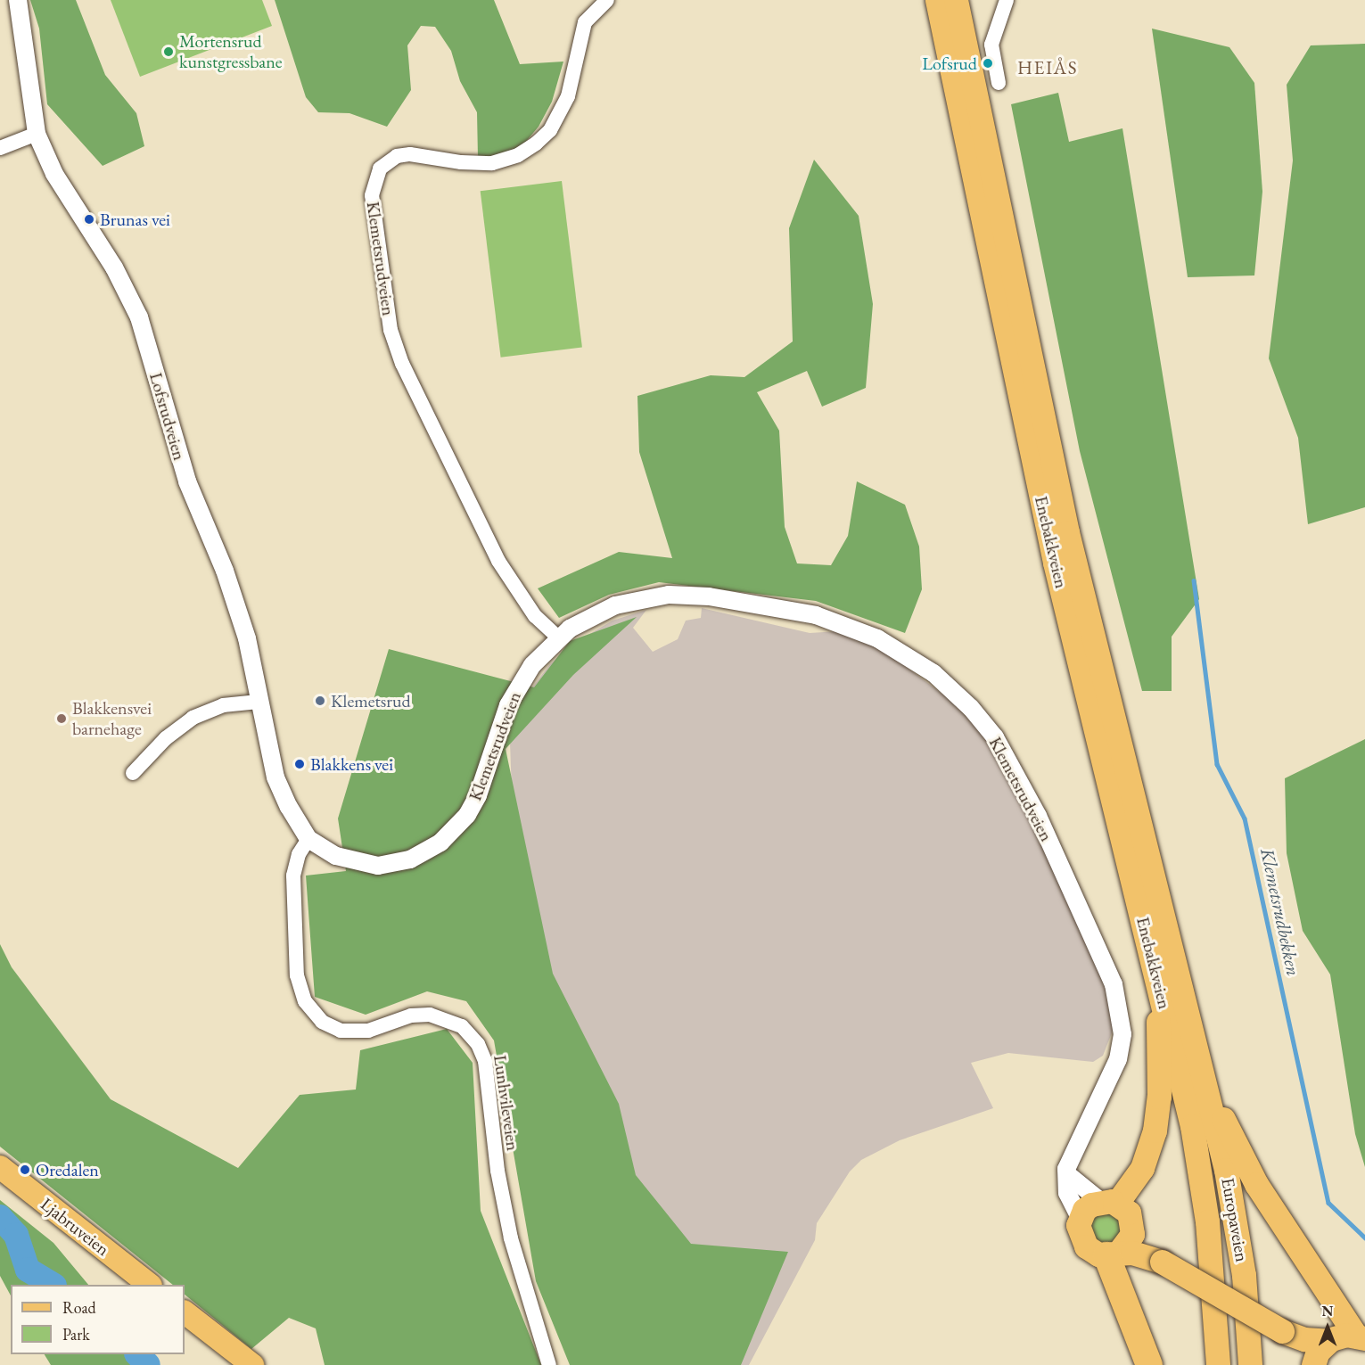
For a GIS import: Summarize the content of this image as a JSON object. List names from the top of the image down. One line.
{"streets":{"highway":["Enebakkveien","Europaveien"],"main road":["Ljabruveien"],"street":["Klemetsrudveien","Lofsrudveien","Lunhvileveien"]},"crossings":[["Klemetsrudveien","Lofsrudveien"],["Klemetsrudveien","Lunhvileveien"],["Lofsrudveien","Lunhvileveien"],["Enebakkveien","Europaveien"]],"districts":["HEIÅS"],"water":["Klemetsrudbekken"],"places":["Mortensrud kunstgressbane","Lofsrud","Brunas vei","Klemetsrud","Blakkensvei barnehage","Blakkens vei","Oredalen"],"legend":["Road","Park"],"north":"top"}
